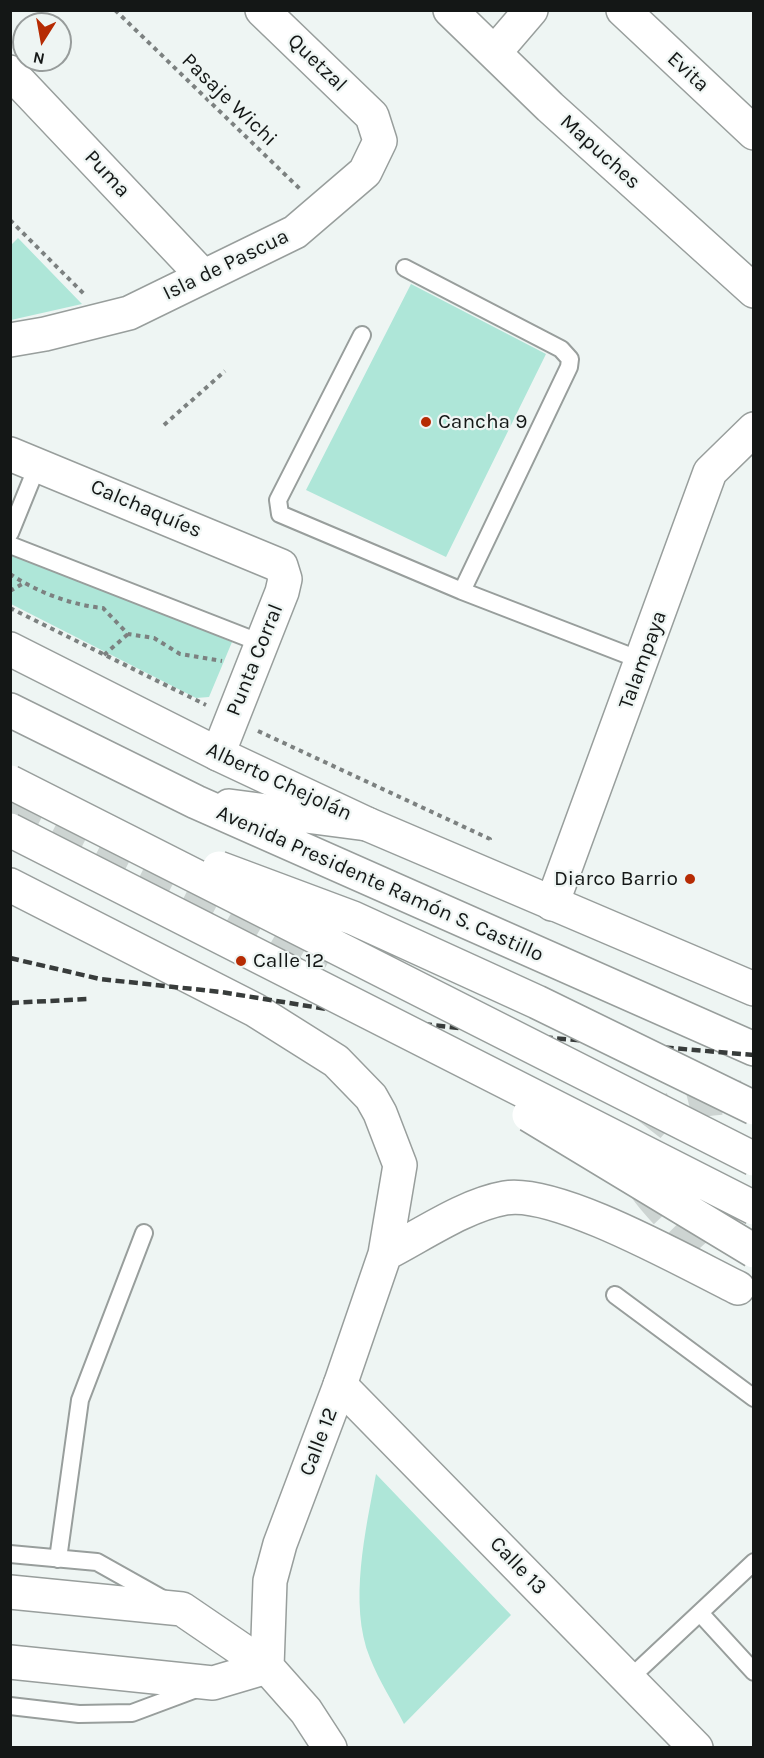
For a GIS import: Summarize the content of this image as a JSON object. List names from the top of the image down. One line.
{"streets":{"main road":["Quetzal","Evita","Mapuches","Puma","Isla de Pascua","Calchaquíes","Punta Corral","Talampaya","Alberto Chejolán","Avenida Presidente Ramón S. Castillo","Calle 12","Calle 13"],"path":["Pasaje Wichi"]},"crossings":[["Quetzal","Isla de Pascua"],["Pasaje Wichi","Isla de Pascua"],["Puma","Isla de Pascua"],["Calchaquíes","Punta Corral"],["Punta Corral","Alberto Chejolán"],["Talampaya","Alberto Chejolán"],["Calle 12","Calle 13"]],"places":["Cancha 9","Diarco Barrio","Calle 12"],"north":"bottom"}
